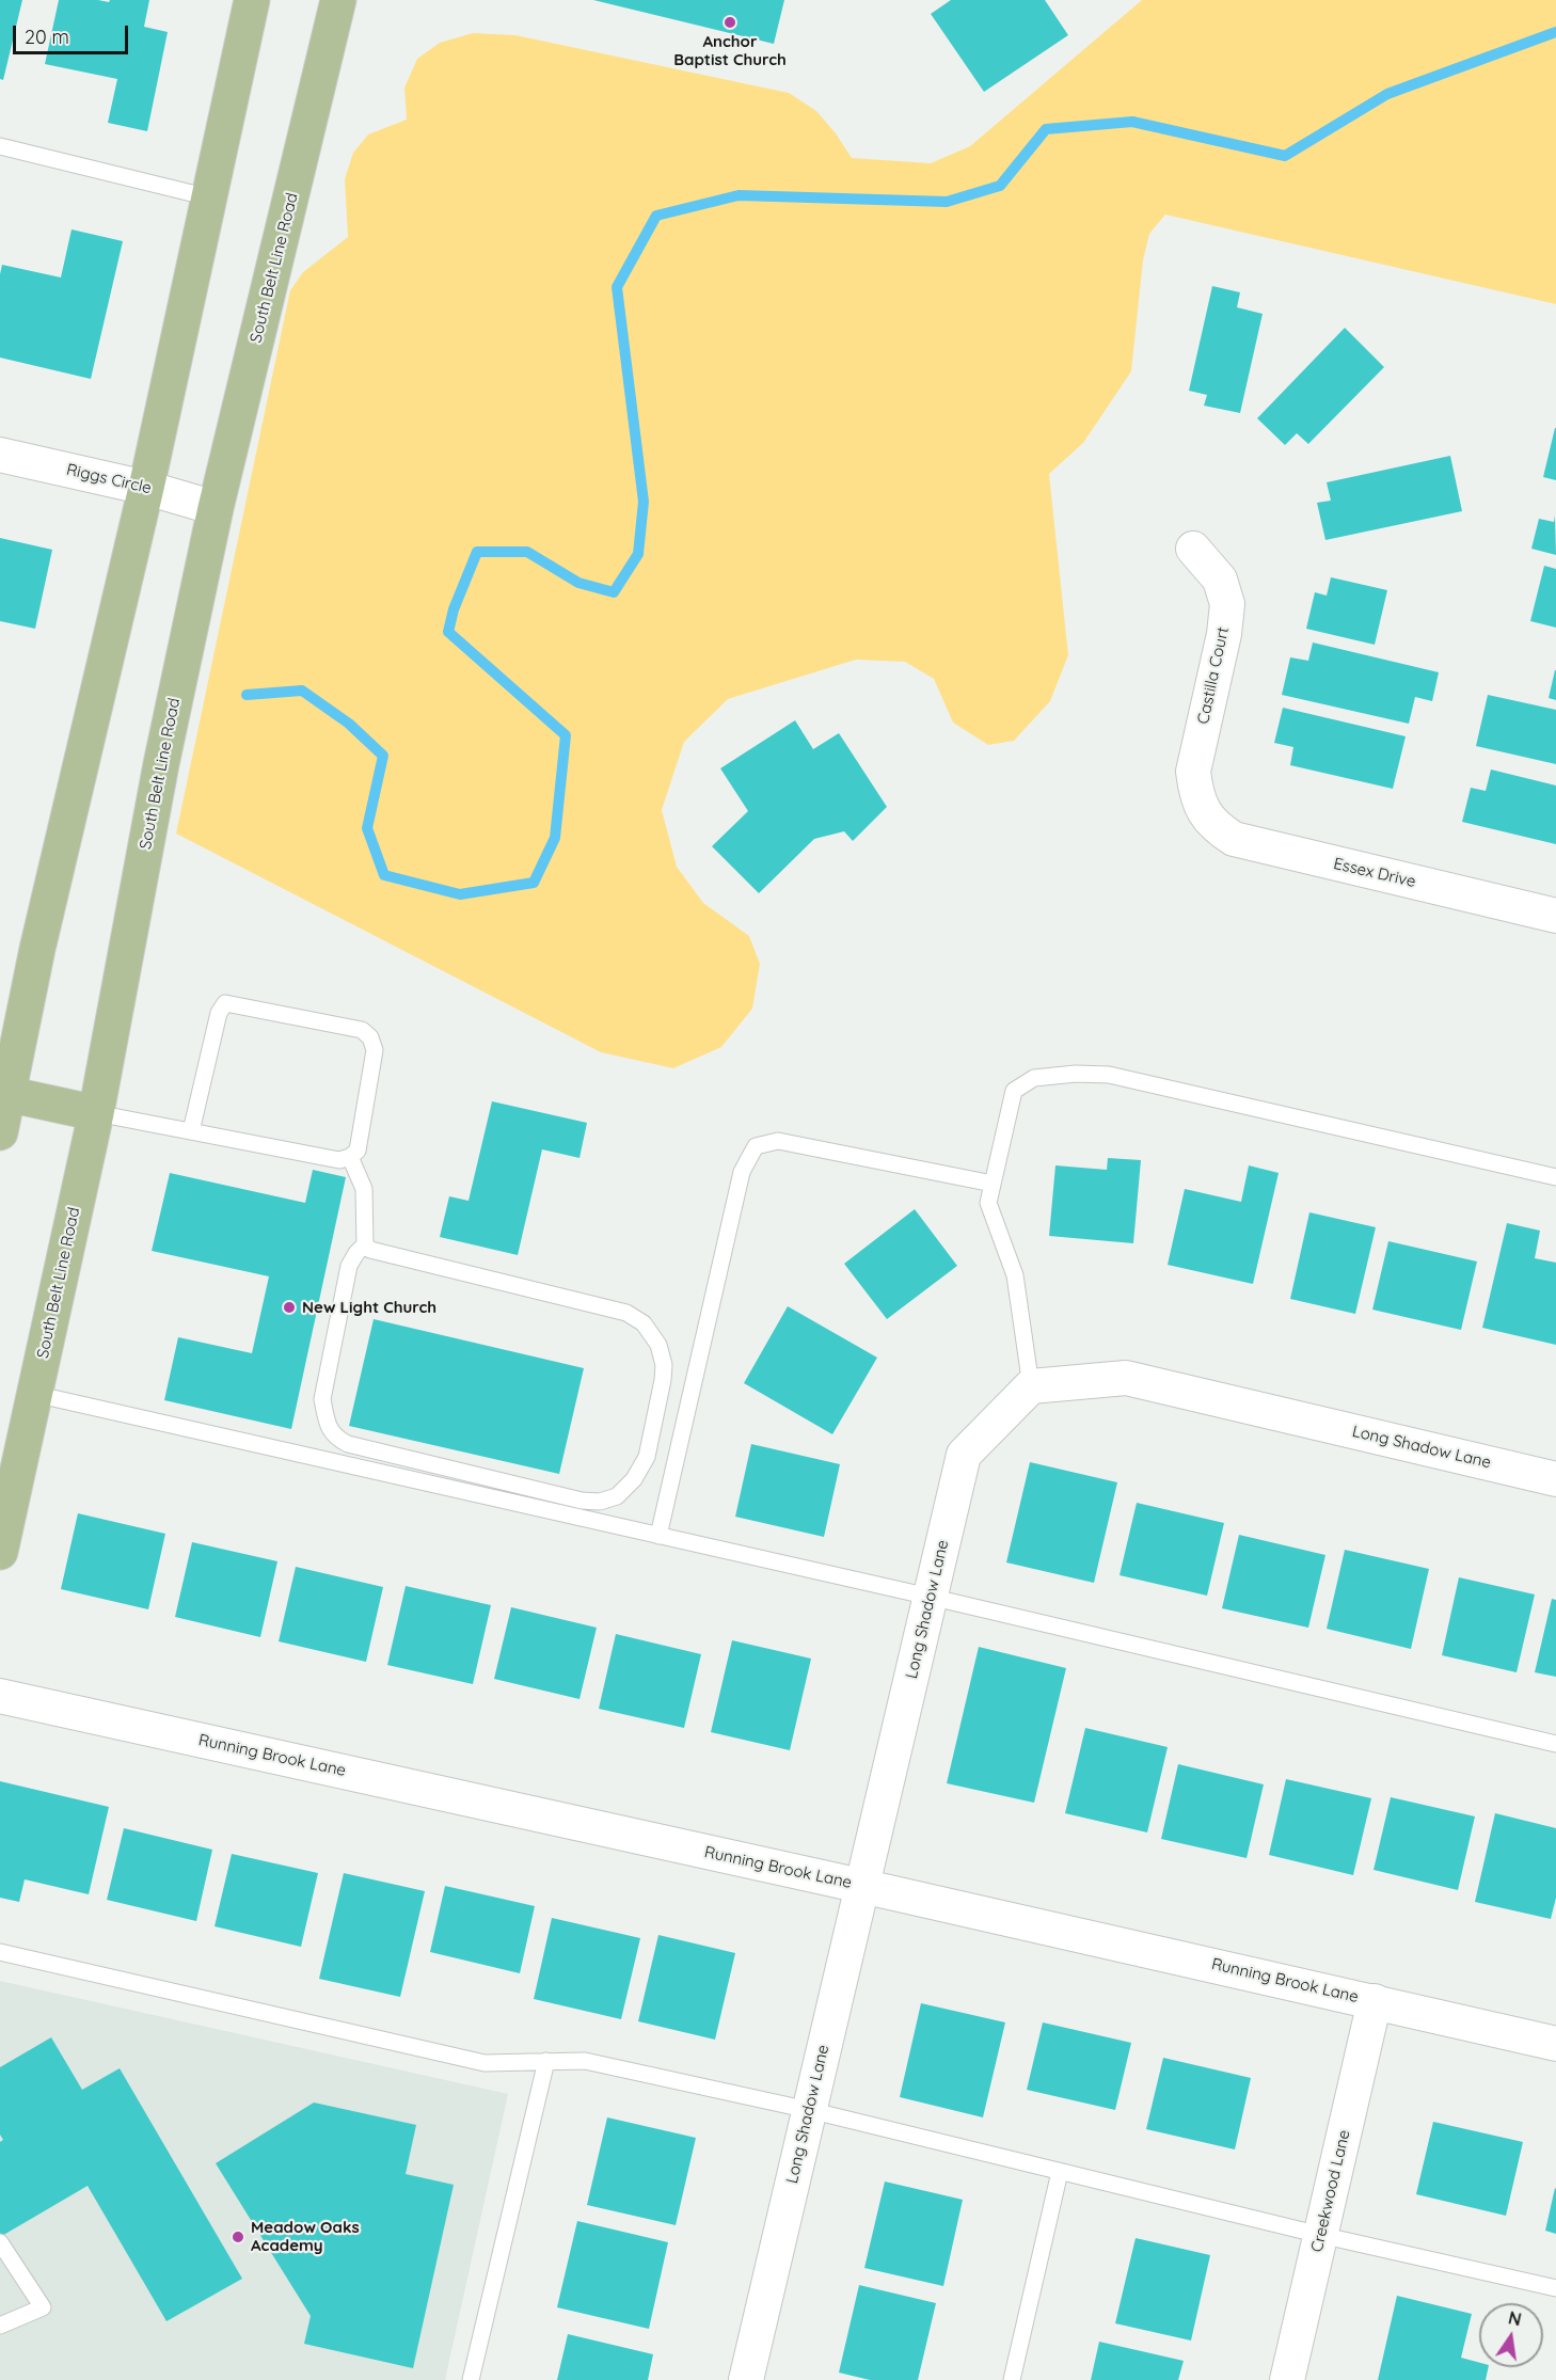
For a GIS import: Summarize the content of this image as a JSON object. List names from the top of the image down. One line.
{"streets":{"main road":["South Belt Line Road"],"street":["Riggs Circle","Castilla Court","Essex Drive","Long Shadow Lane","Running Brook Lane","Creekwood Lane"]},"crossings":[["South Belt Line Road","Riggs Circle"],["Castilla Court","Essex Drive"],["Long Shadow Lane","Running Brook Lane"],["Running Brook Lane","Creekwood Lane"]],"places":["Anchor Baptist Church","New Light Church","Meadow Oaks Academy"],"scale_bar":"20 m","north":"top"}
